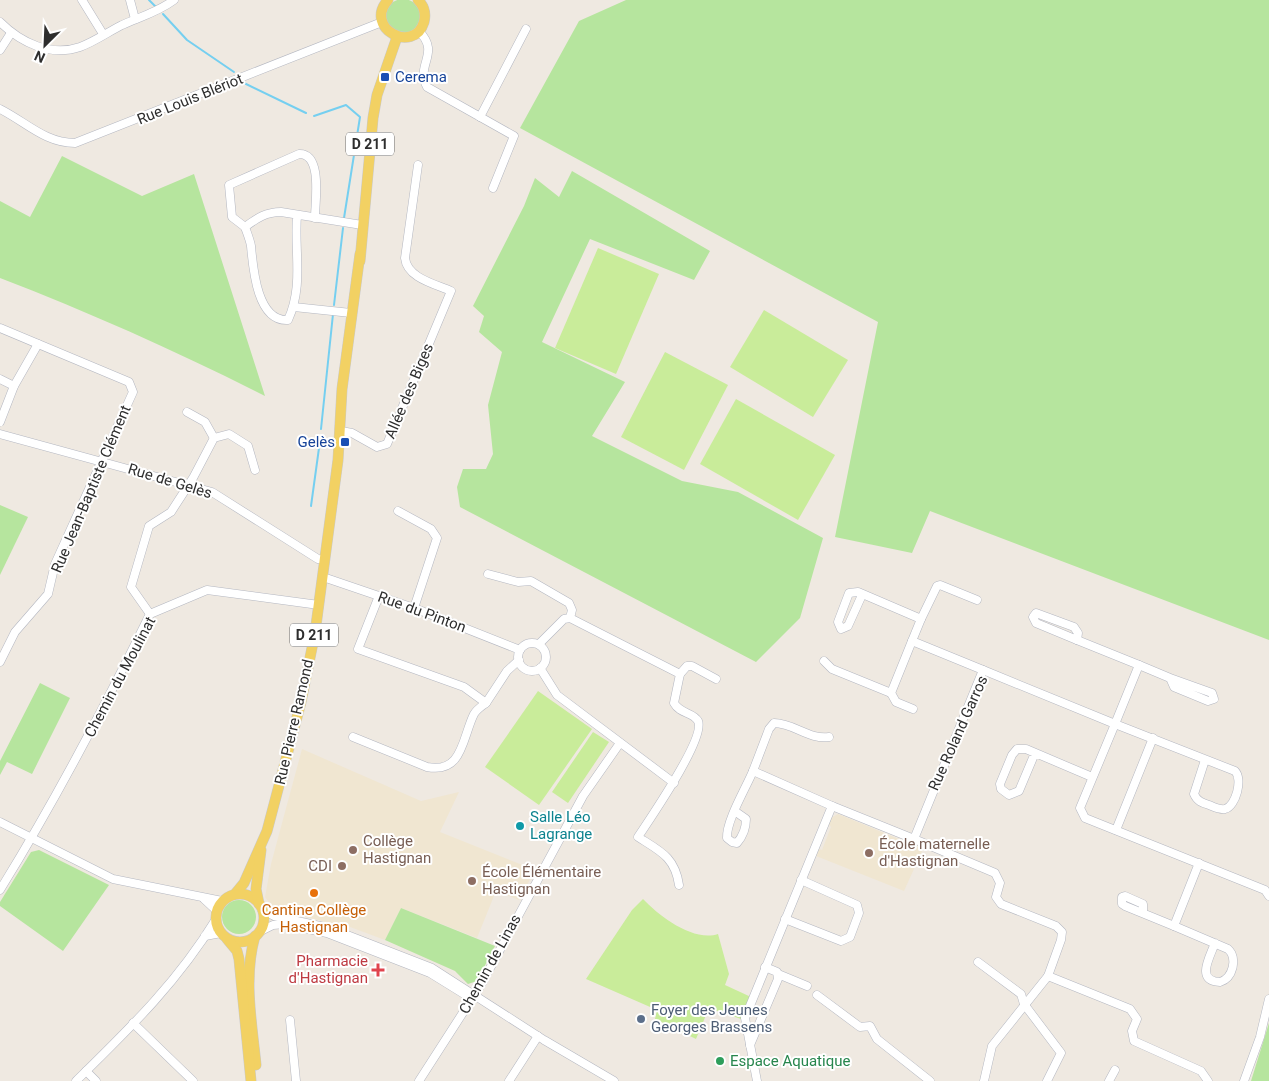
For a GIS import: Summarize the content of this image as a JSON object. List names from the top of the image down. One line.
{"streets":{"main road":["D 211","Rue Pierre Ramond"],"street":["Rue Louis Blériot","Allée des Biges","Rue de Gelès","Rue Jean-Baptiste Clément","Rue du Pinton","Chemin du Moulinat","Rue Roland Garros","Chemin de Linas"]},"crossings":[["Allée des Biges","Rue Pierre Ramond"],["Rue de Gelès","Rue Jean-Baptiste Clément"],["Rue de Gelès","Rue Pierre Ramond"],["Rue du Pinton","Rue Pierre Ramond"],["Chemin du Moulinat","Rue Pierre Ramond"]],"places":{"transit":["Cerema","Gelès"],"other":["Salle Léo Lagrange","Collège Hastignan","École maternelle d'Hastignan","CDI","École Élémentaire Hastignan","Cantine Collège Hastignan","Foyer des Jeunes Georges Brassens","Espace Aquatique"],"health":["Pharmacie d'Hastignan"]},"north":"bottom left"}
